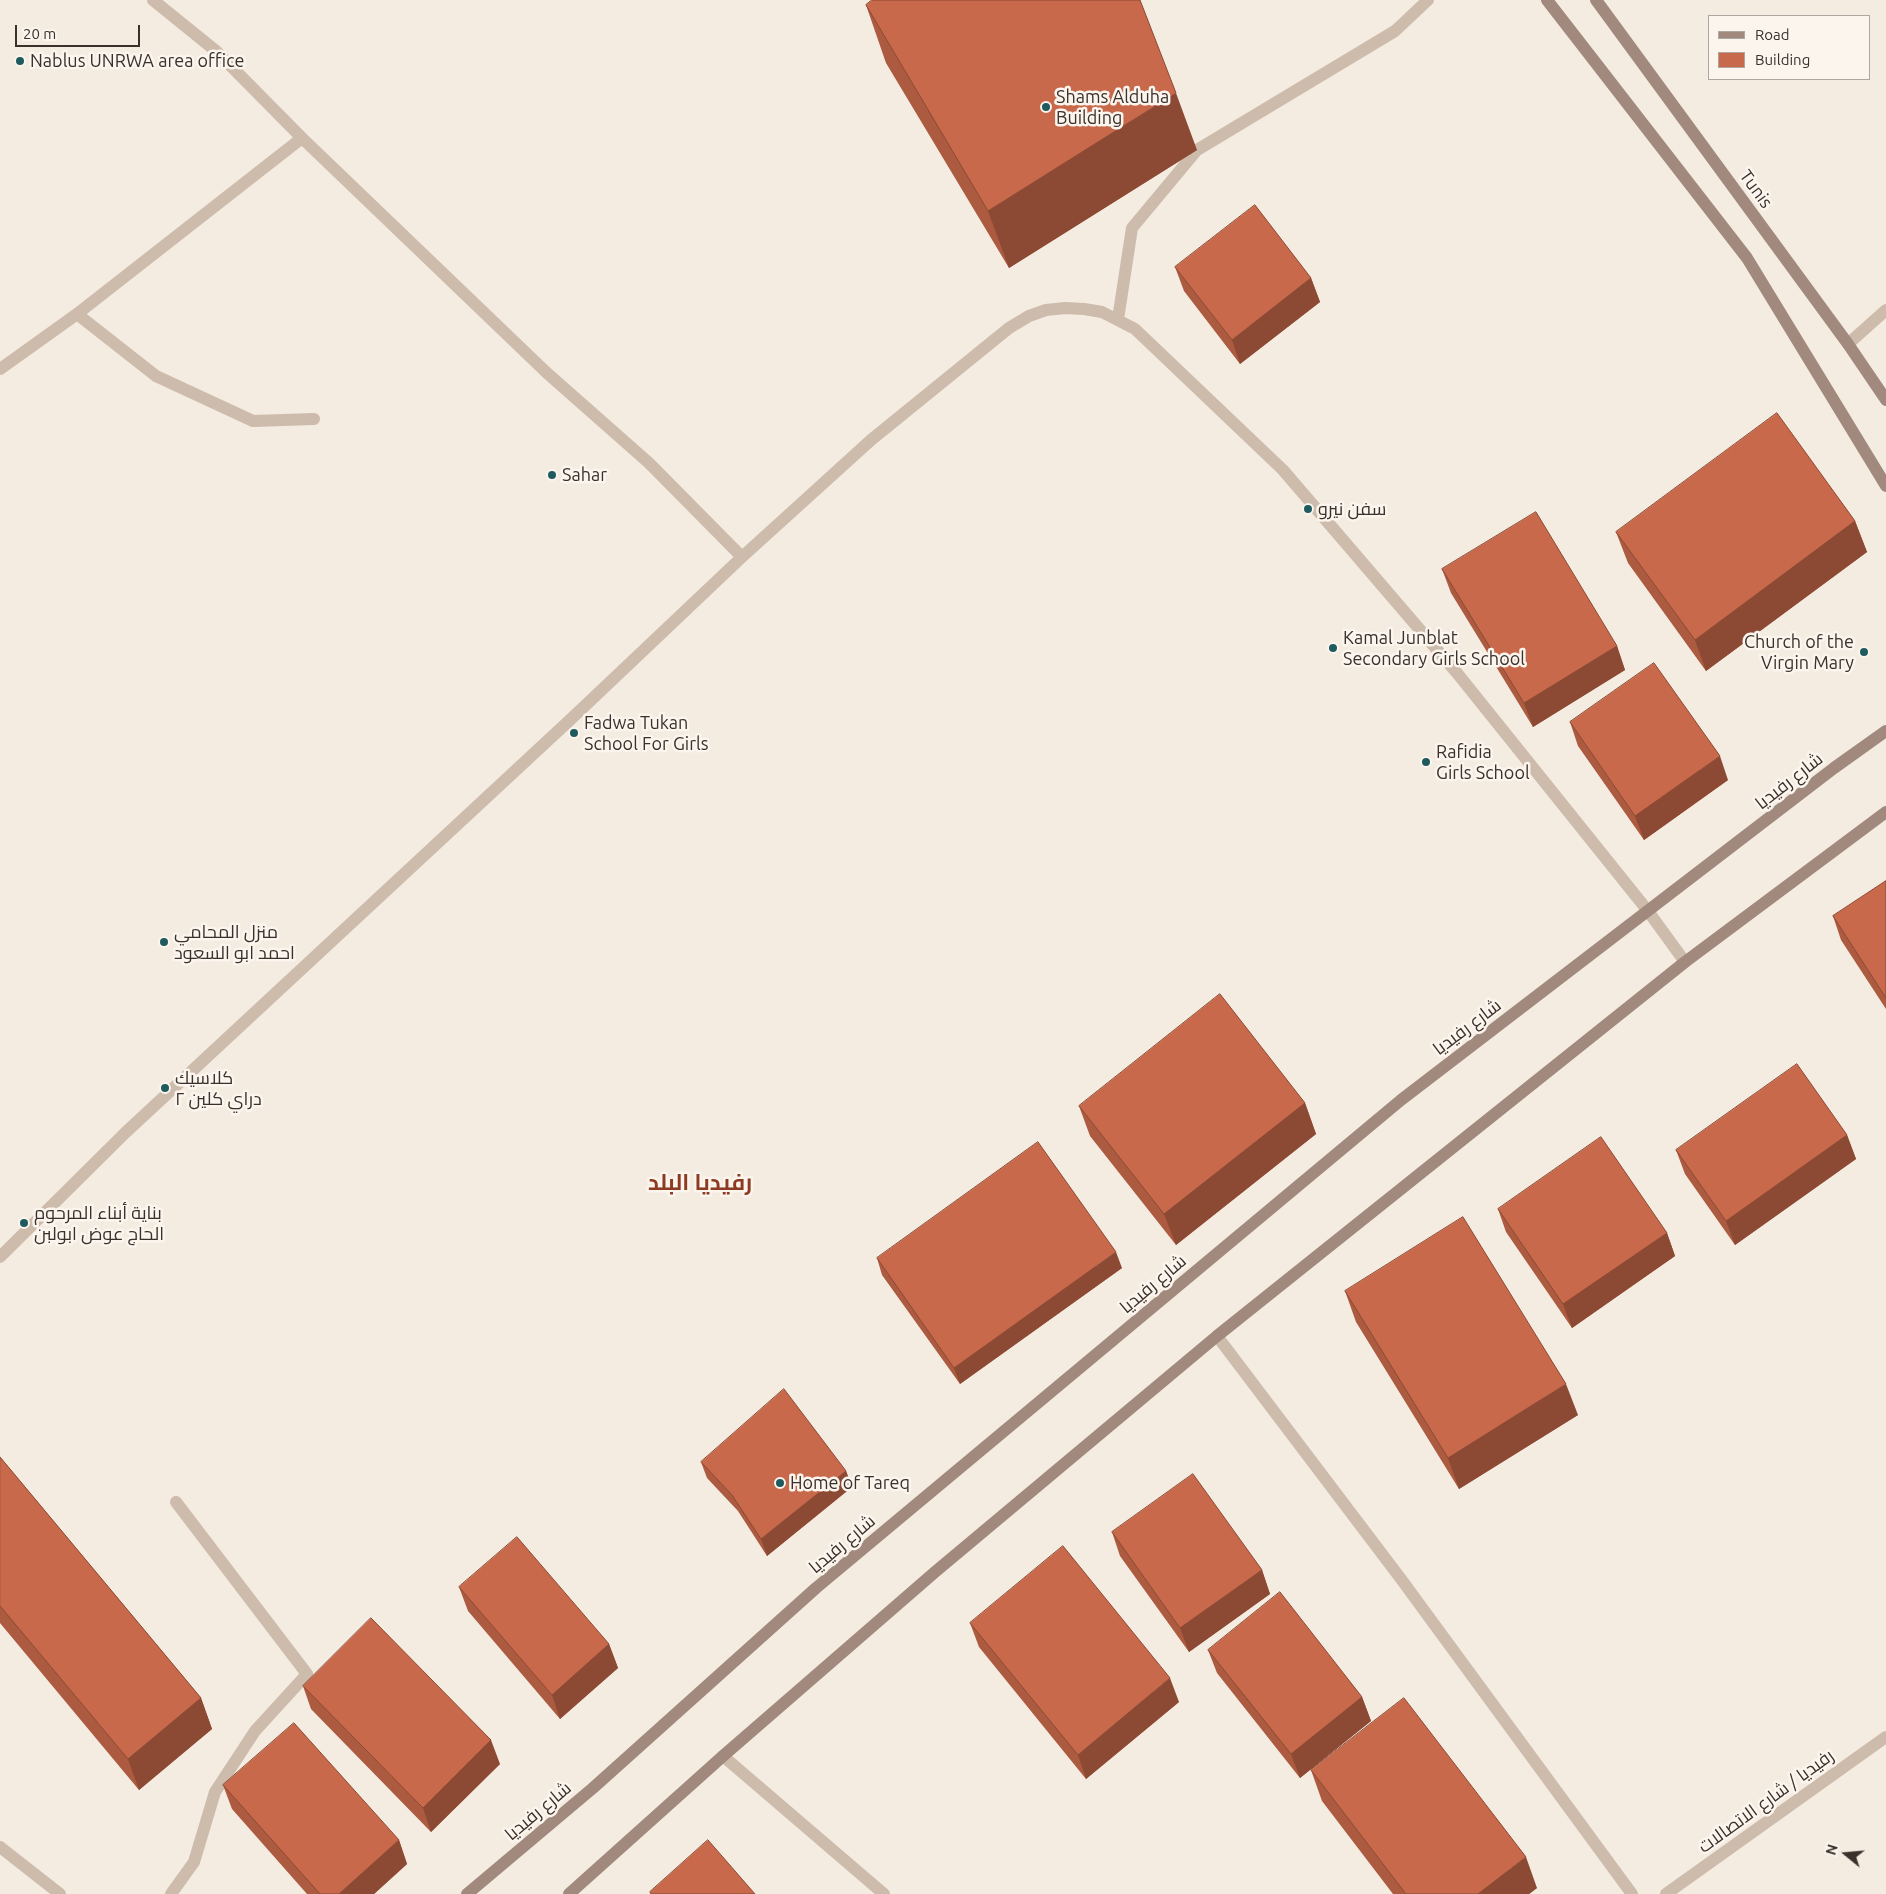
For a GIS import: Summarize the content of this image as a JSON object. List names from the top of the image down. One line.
{"streets":{"main road":["Tunis","شارع رفيديا"],"street":["رفيديا / شارع الاتصالات"]},"districts":["رفيديا البلد"],"places":["Nablus UNRWA area office","Shams Alduha Building","Sahar","سفن نيرو","Kamal Junblat Secondary Girls School","Church of the Virgin Mary","Fadwa Tukan School For Girls","Rafidia Girls School","منزل المحامي احمد ابو السعود","كلاسيك دراي كلين ٢","بناية أبناء المرحوم الحاج عوض ابولبن","Home of Tareq"],"legend":["Road","Building"],"scale_bar":"20 m","north":"left"}
